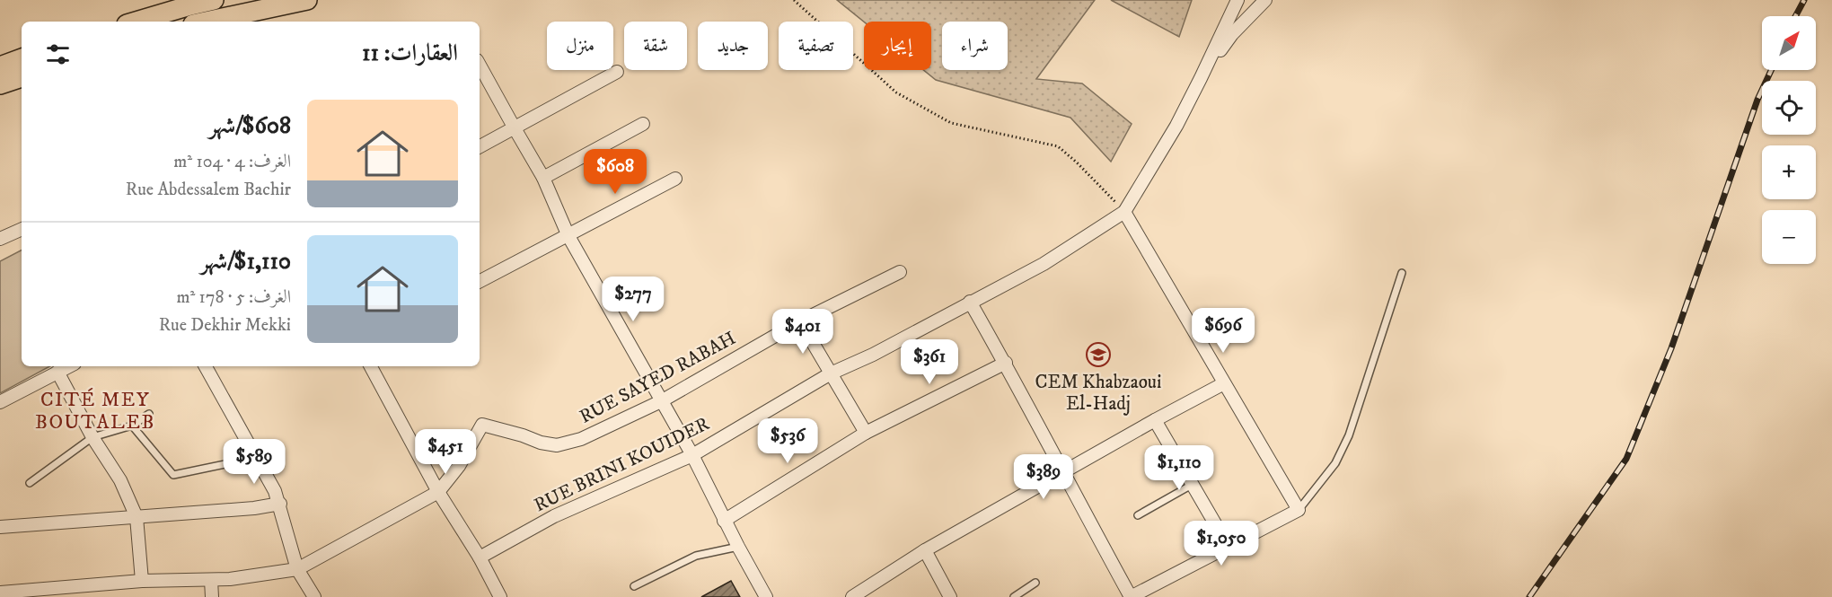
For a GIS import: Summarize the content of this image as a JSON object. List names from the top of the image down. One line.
{"streets":{"street":["RUE SAYED RABAH","RUE BRINI KOUIDER"]},"districts":["CITÉ MEY BOUTALEB"],"places":{"school or university":["CEM Khabzaoui El-Hadj"]},"north":"top right","page":{"map_buttons":["+","−"],"chip":["شراء","إيجار","تصفية","جديد","شقة","منزل"],"heading":"العقارات: 11","list":[{"name":"$608/شهر","note":"الغرف: 4 · 104 m² · Rue Abdessalem Bachir"},{"name":"$1,110/شهر","note":"الغرف: 5 · 178 m² · Rue Dekhir Mekki"}],"price":["$608","$277","$696","$401","$361","$536","$451","$589","$1,110","$389","$1,050"]}}
